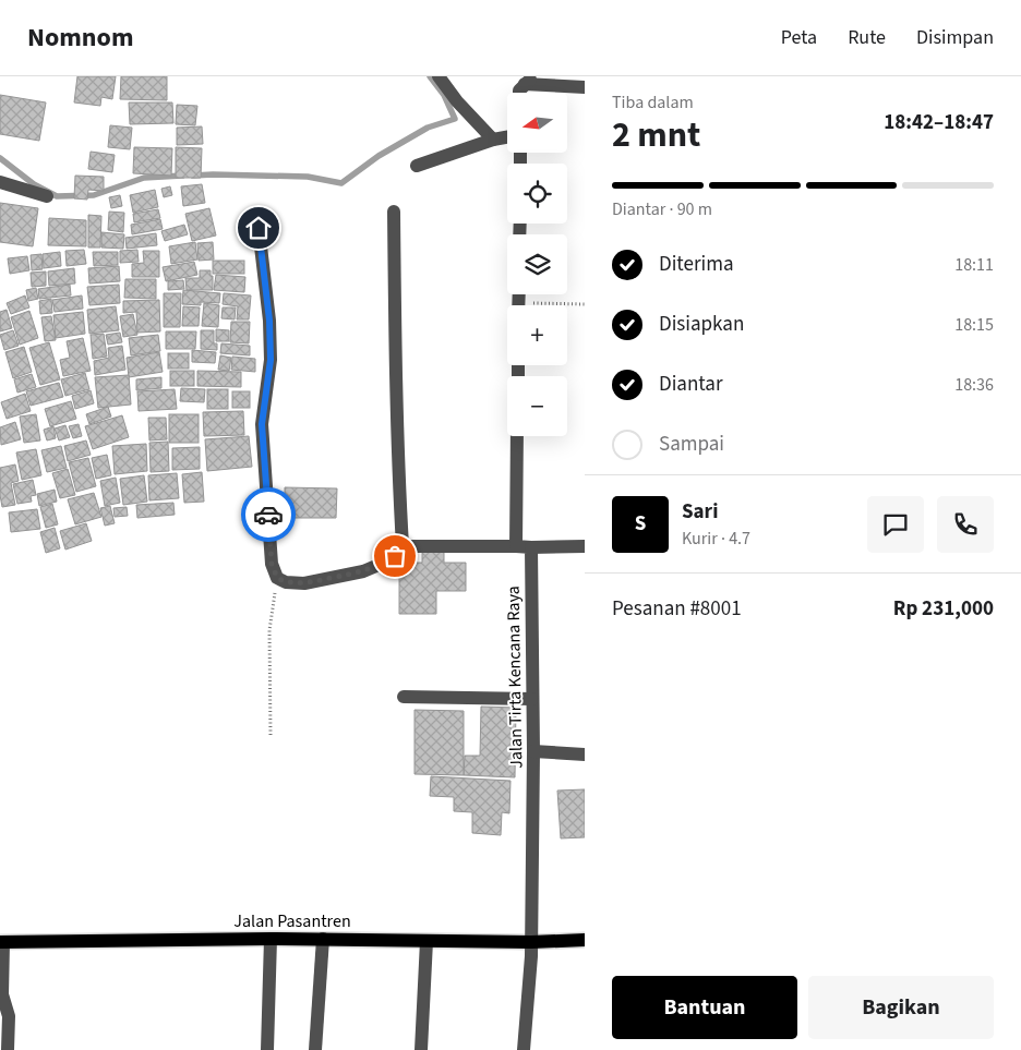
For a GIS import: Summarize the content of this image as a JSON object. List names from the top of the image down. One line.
{"streets":{"main road":["Jalan Pasantren"],"street":["Jalan Tirta Kencana Raya"]},"crossings":[["Jalan Tirta Kencana Raya","Jalan Pasantren"]],"north":"left","page":{"header":"Nomnom","nav":["Peta","Rute","Disimpan"],"heading":["2 mnt","Tiba dalam","18:42–18:47"],"panel":["Sari","Kurir · 4.7","Pesanan #8001","Rp 231,000"],"map_buttons":["+","−"],"bar":"Diantar · 90 m","list":[["Diterima","18:11"],["Disiapkan","18:15"],["Diantar","18:36"],"Sampai"],"round":"S","buttons":["Bantuan","Bagikan"]}}
